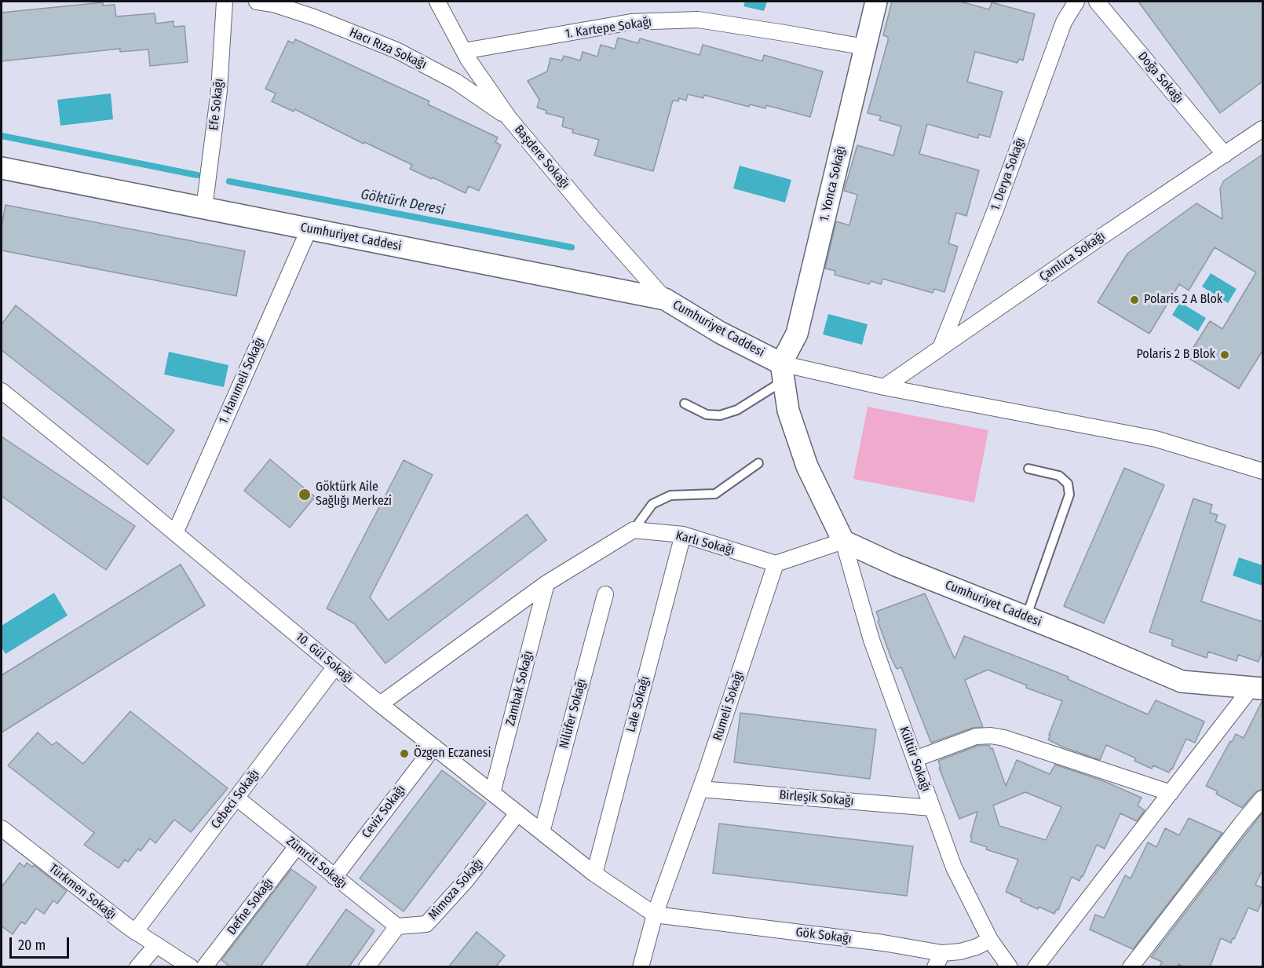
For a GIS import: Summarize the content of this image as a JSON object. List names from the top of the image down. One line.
{"streets":{"main road":["1. Yonca Sokağı","Cumhuriyet Caddesi"],"street":["1. Kartepe Sokağı","Hacı Rıza Sokağı","Doğa Sokağı","Efe Sokağı","Başdere Sokağı","1. Derya Sokağı","Çamlıca Sokağı","1. Hanımeli Sokağı","Karlı Sokağı","10. Gül Sokağı","Zambak Sokağı","Lale Sokağı","Rumeli Sokağı","Nilüfer Sokağı","Kültür Sokağı","Birleşik Sokağı","Cebeci Sokağı","Ceviz Sokağı","Zümrüt Sokağı","Mimoza Sokağı","Türkmen Sokağı","Defne Sokağı","Gök Sokağı"]},"crossings":[["1. Kartepe Sokağı","Başdere Sokağı"],["1. Kartepe Sokağı","1. Yonca Sokağı"],["Hacı Rıza Sokağı","Başdere Sokağı"],["Doğa Sokağı","Çamlıca Sokağı"],["Efe Sokağı","Cumhuriyet Caddesi"],["Başdere Sokağı","Cumhuriyet Caddesi"],["1. Derya Sokağı","Çamlıca Sokağı"],["1. Yonca Sokağı","Cumhuriyet Caddesi"],["Cumhuriyet Caddesi","1. Hanımeli Sokağı"],["Cumhuriyet Caddesi","Kültür Sokağı"],["1. Hanımeli Sokağı","10. Gül Sokağı"],["Karlı Sokağı","Lale Sokağı"],["Karlı Sokağı","Rumeli Sokağı"],["10. Gül Sokağı","Zambak Sokağı"],["10. Gül Sokağı","Lale Sokağı"],["10. Gül Sokağı","Rumeli Sokağı"],["10. Gül Sokağı","Nilüfer Sokağı"],["10. Gül Sokağı","Cebeci Sokağı"],["10. Gül Sokağı","Ceviz Sokağı"],["10. Gül Sokağı","Mimoza Sokağı"],["10. Gül Sokağı","Gök Sokağı"],["Rumeli Sokağı","Birleşik Sokağı"],["Rumeli Sokağı","Gök Sokağı"],["Kültür Sokağı","Birleşik Sokağı"],["Kültür Sokağı","Gök Sokağı"],["Cebeci Sokağı","Zümrüt Sokağı"],["Cebeci Sokağı","Türkmen Sokağı"],["Ceviz Sokağı","Zümrüt Sokağı"],["Zümrüt Sokağı","Mimoza Sokağı"],["Zümrüt Sokağı","Defne Sokağı"]],"water":["Göktürk Deresi"],"places":["Polaris 2 A Blok","Polaris 2 B Blok","Göktürk Aile Sağlığı Merkezi","Özgen Eczanesi"],"scale_bar":"20 m"}
